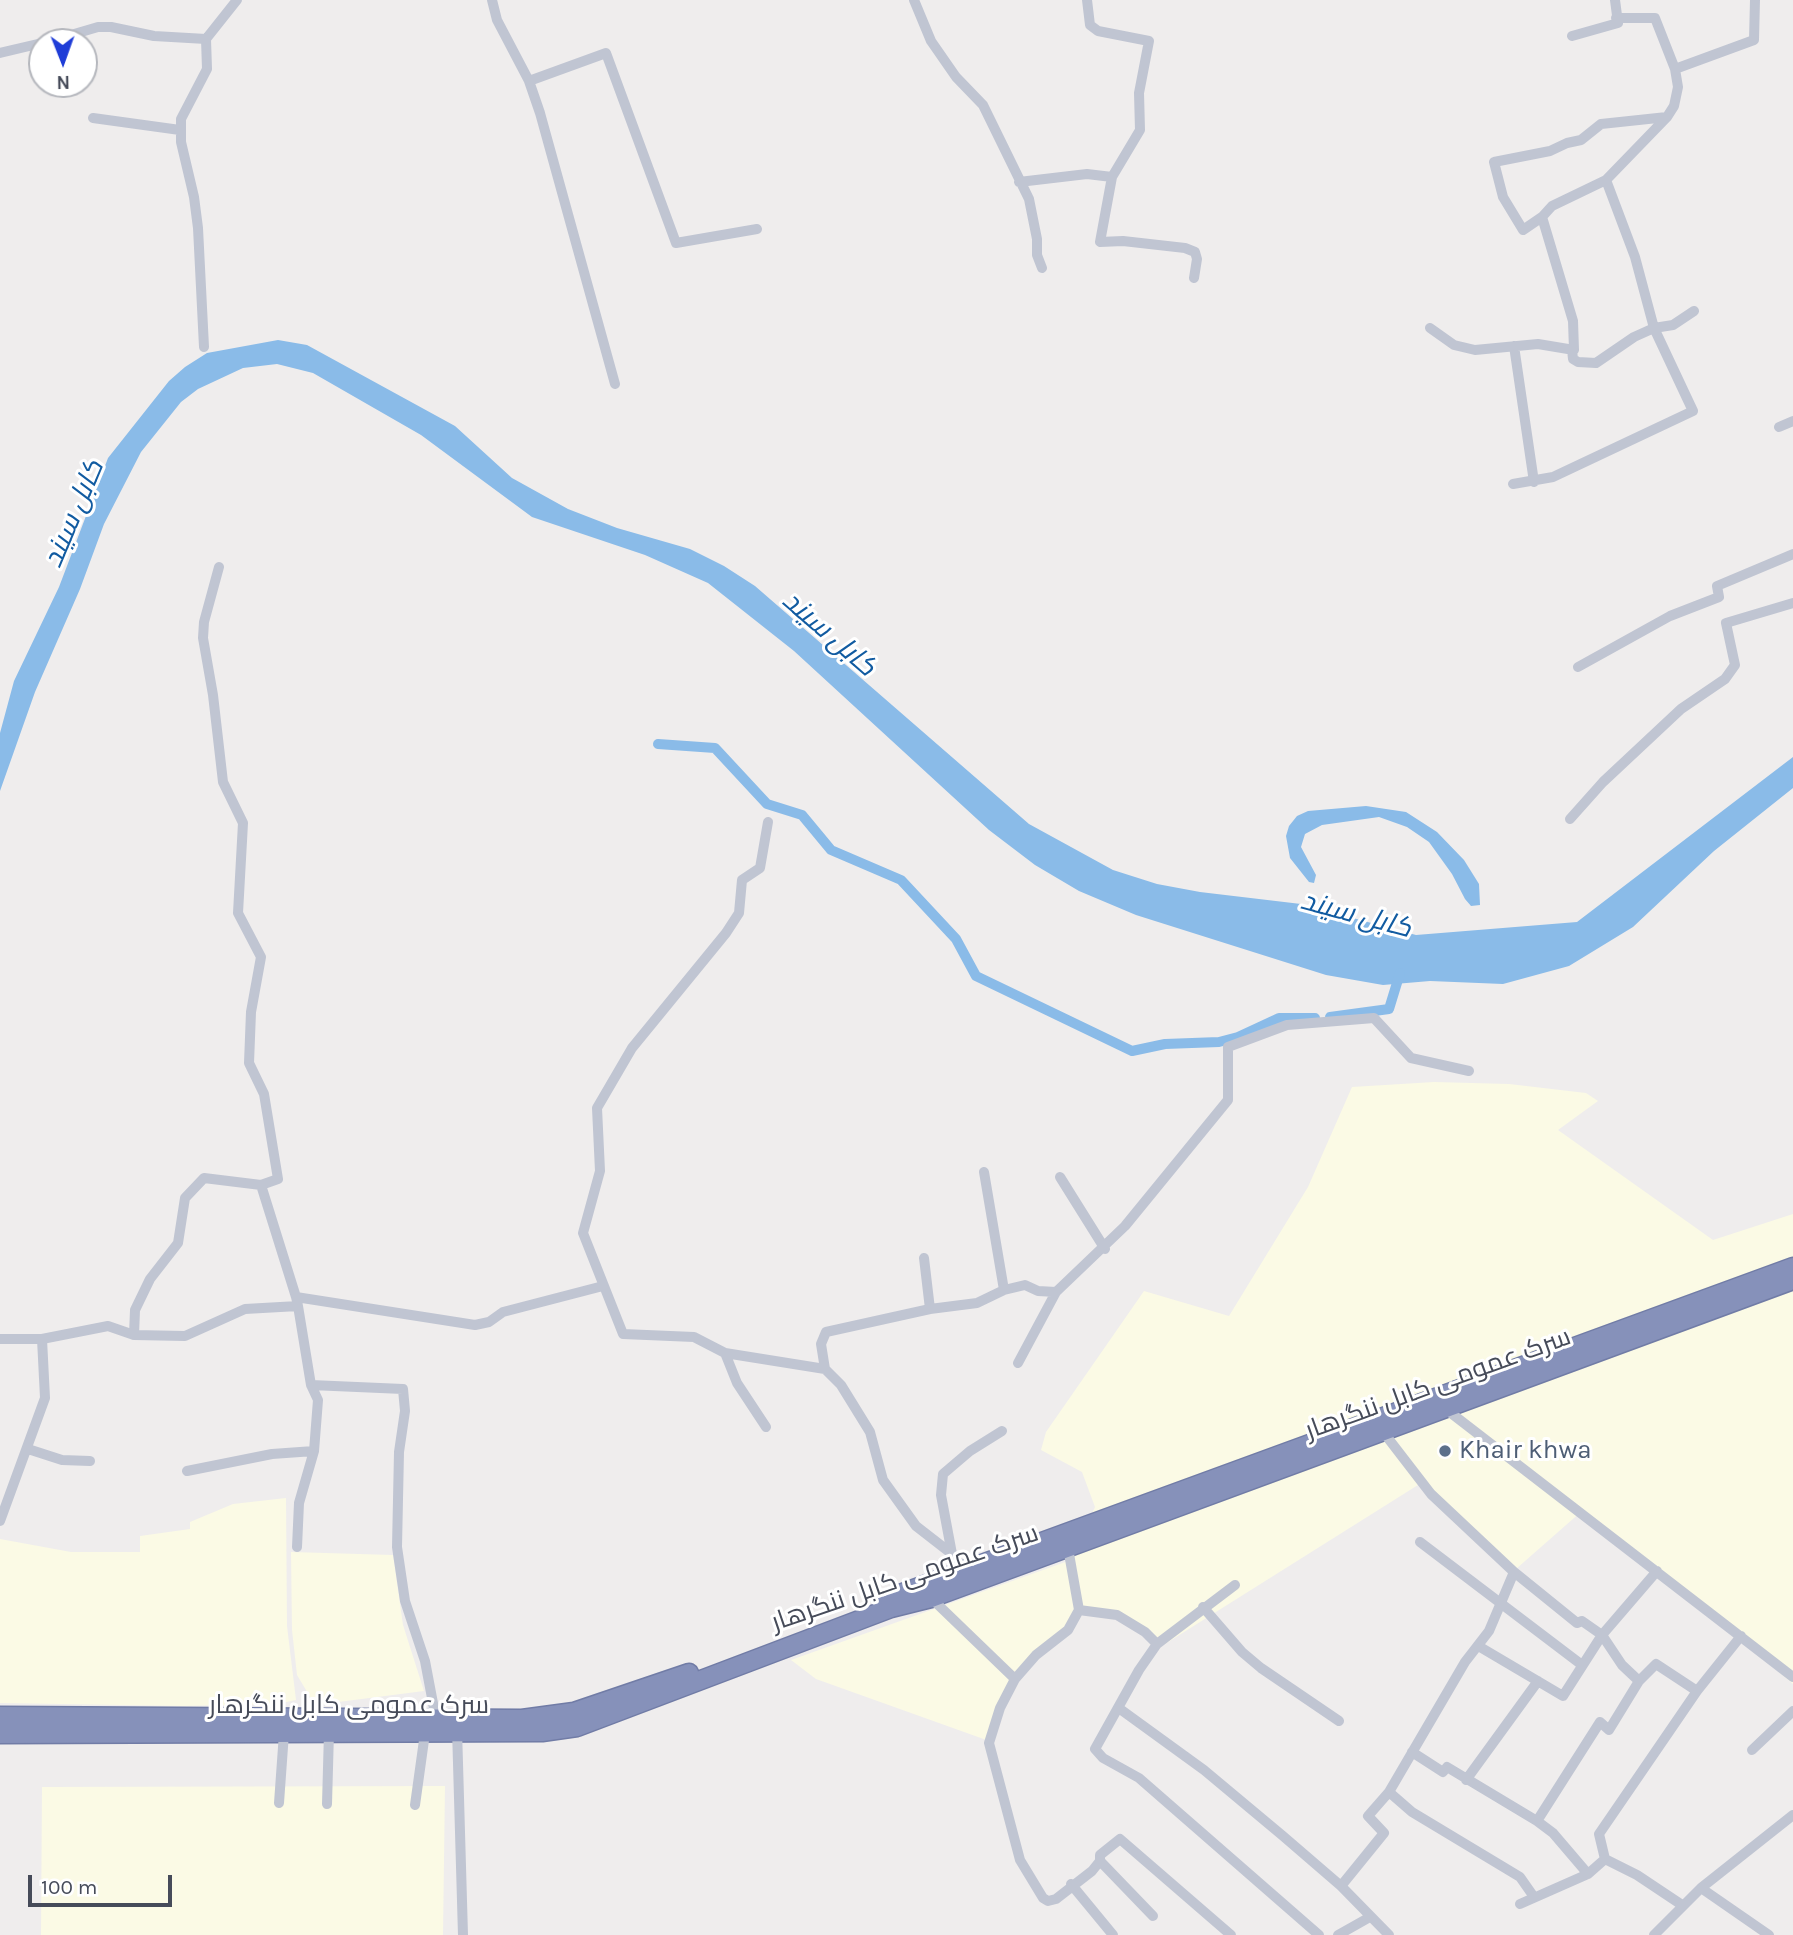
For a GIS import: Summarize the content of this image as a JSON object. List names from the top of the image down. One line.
{"streets":{"highway":["سرک عمومی کابل ننگرهار"]},"water":["کابل سيند"],"places":["Khair khwa"],"scale_bar":"100 m","north":"bottom"}
